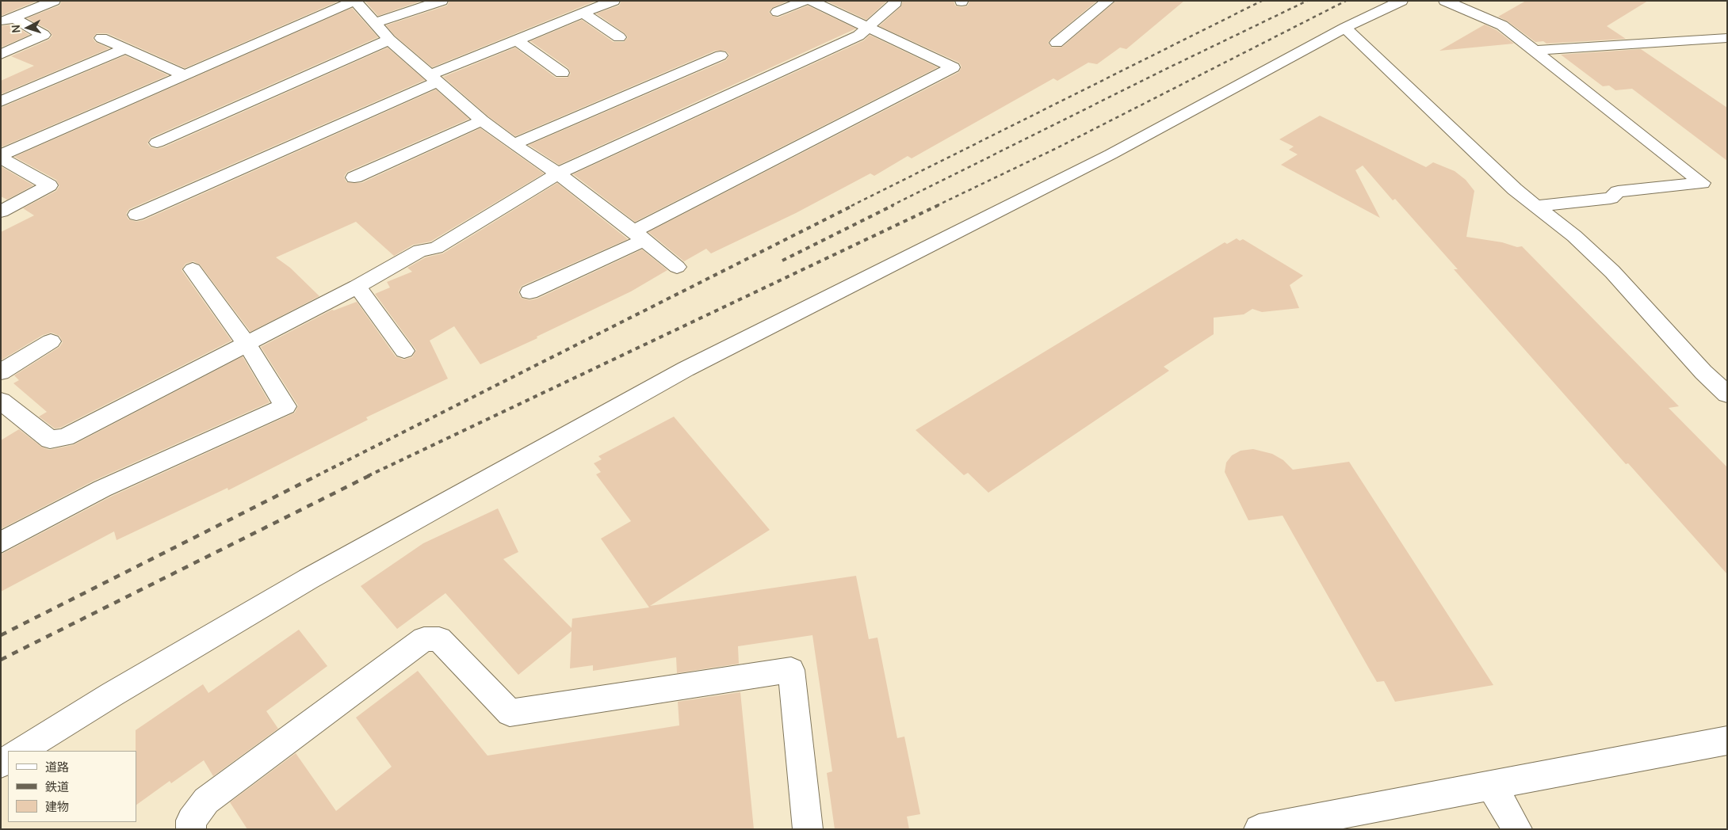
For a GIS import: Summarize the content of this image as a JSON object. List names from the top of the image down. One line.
{"legend":["道路","鉄道","建物"],"north":"left"}
